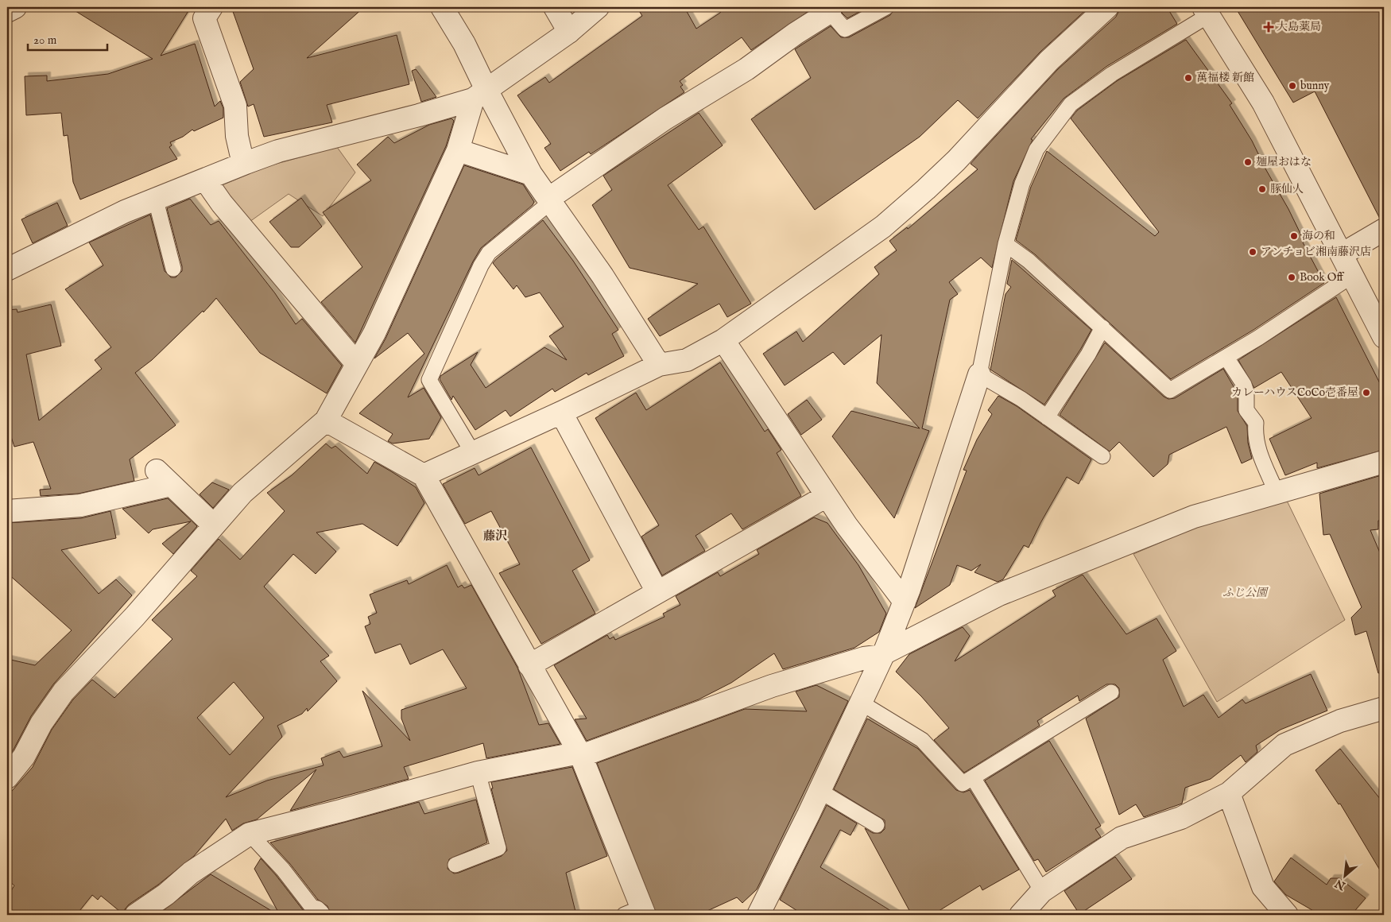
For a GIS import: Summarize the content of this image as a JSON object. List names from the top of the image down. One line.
{"districts":["藤沢"],"parks":["ふじ公園"],"places":{"health":["大島薬局"],"other":["萬福楼 新館","bunny","麺屋おはな","豚仙人","海の和","アンチョビ湘南藤沢店","Book Off","カレーハウスCoCo壱番屋"]},"scale_bar":"20 m","north":"bottom left"}
